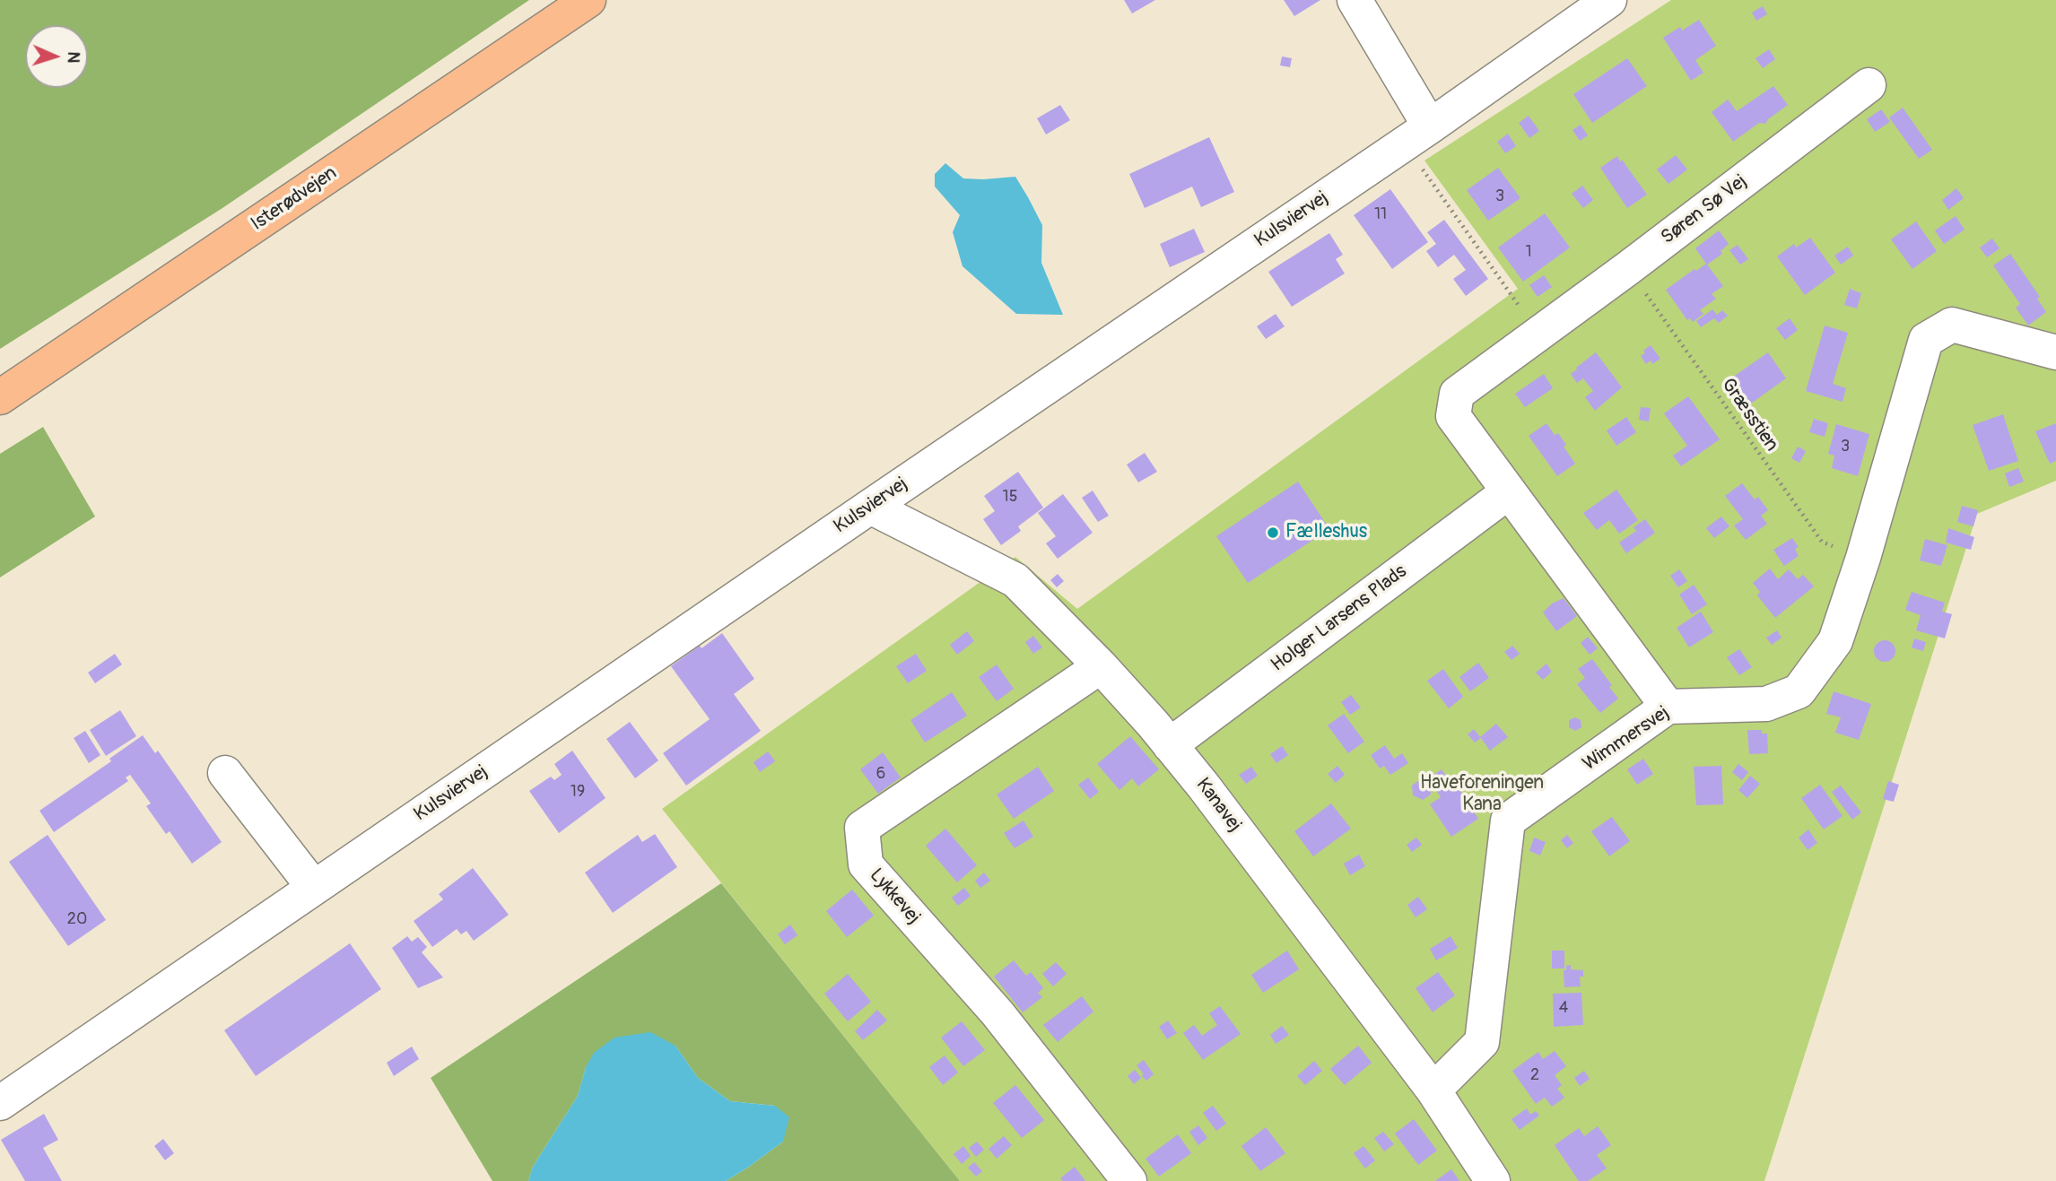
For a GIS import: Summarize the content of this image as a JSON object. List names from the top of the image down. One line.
{"streets":{"highway":["Isterødvejen"],"street":["Søren Sø Vej","Kulsviervej","Holger Larsens Plads","Wimmersvej","Kanavej","Lykkevej"],"path":["Græsstien"]},"crossings":[["Søren Sø Vej","Græsstien"],["Søren Sø Vej","Holger Larsens Plads"],["Søren Sø Vej","Wimmersvej"],["Kulsviervej","Kanavej"],["Græsstien","Wimmersvej"],["Holger Larsens Plads","Kanavej"],["Wimmersvej","Kanavej"],["Kanavej","Lykkevej"]],"parks":["Haveforeningen Kana"],"places":["Fælleshus"],"house_numbers":["3","11","1","3","15","6","19","20","4","2"],"north":"right"}
